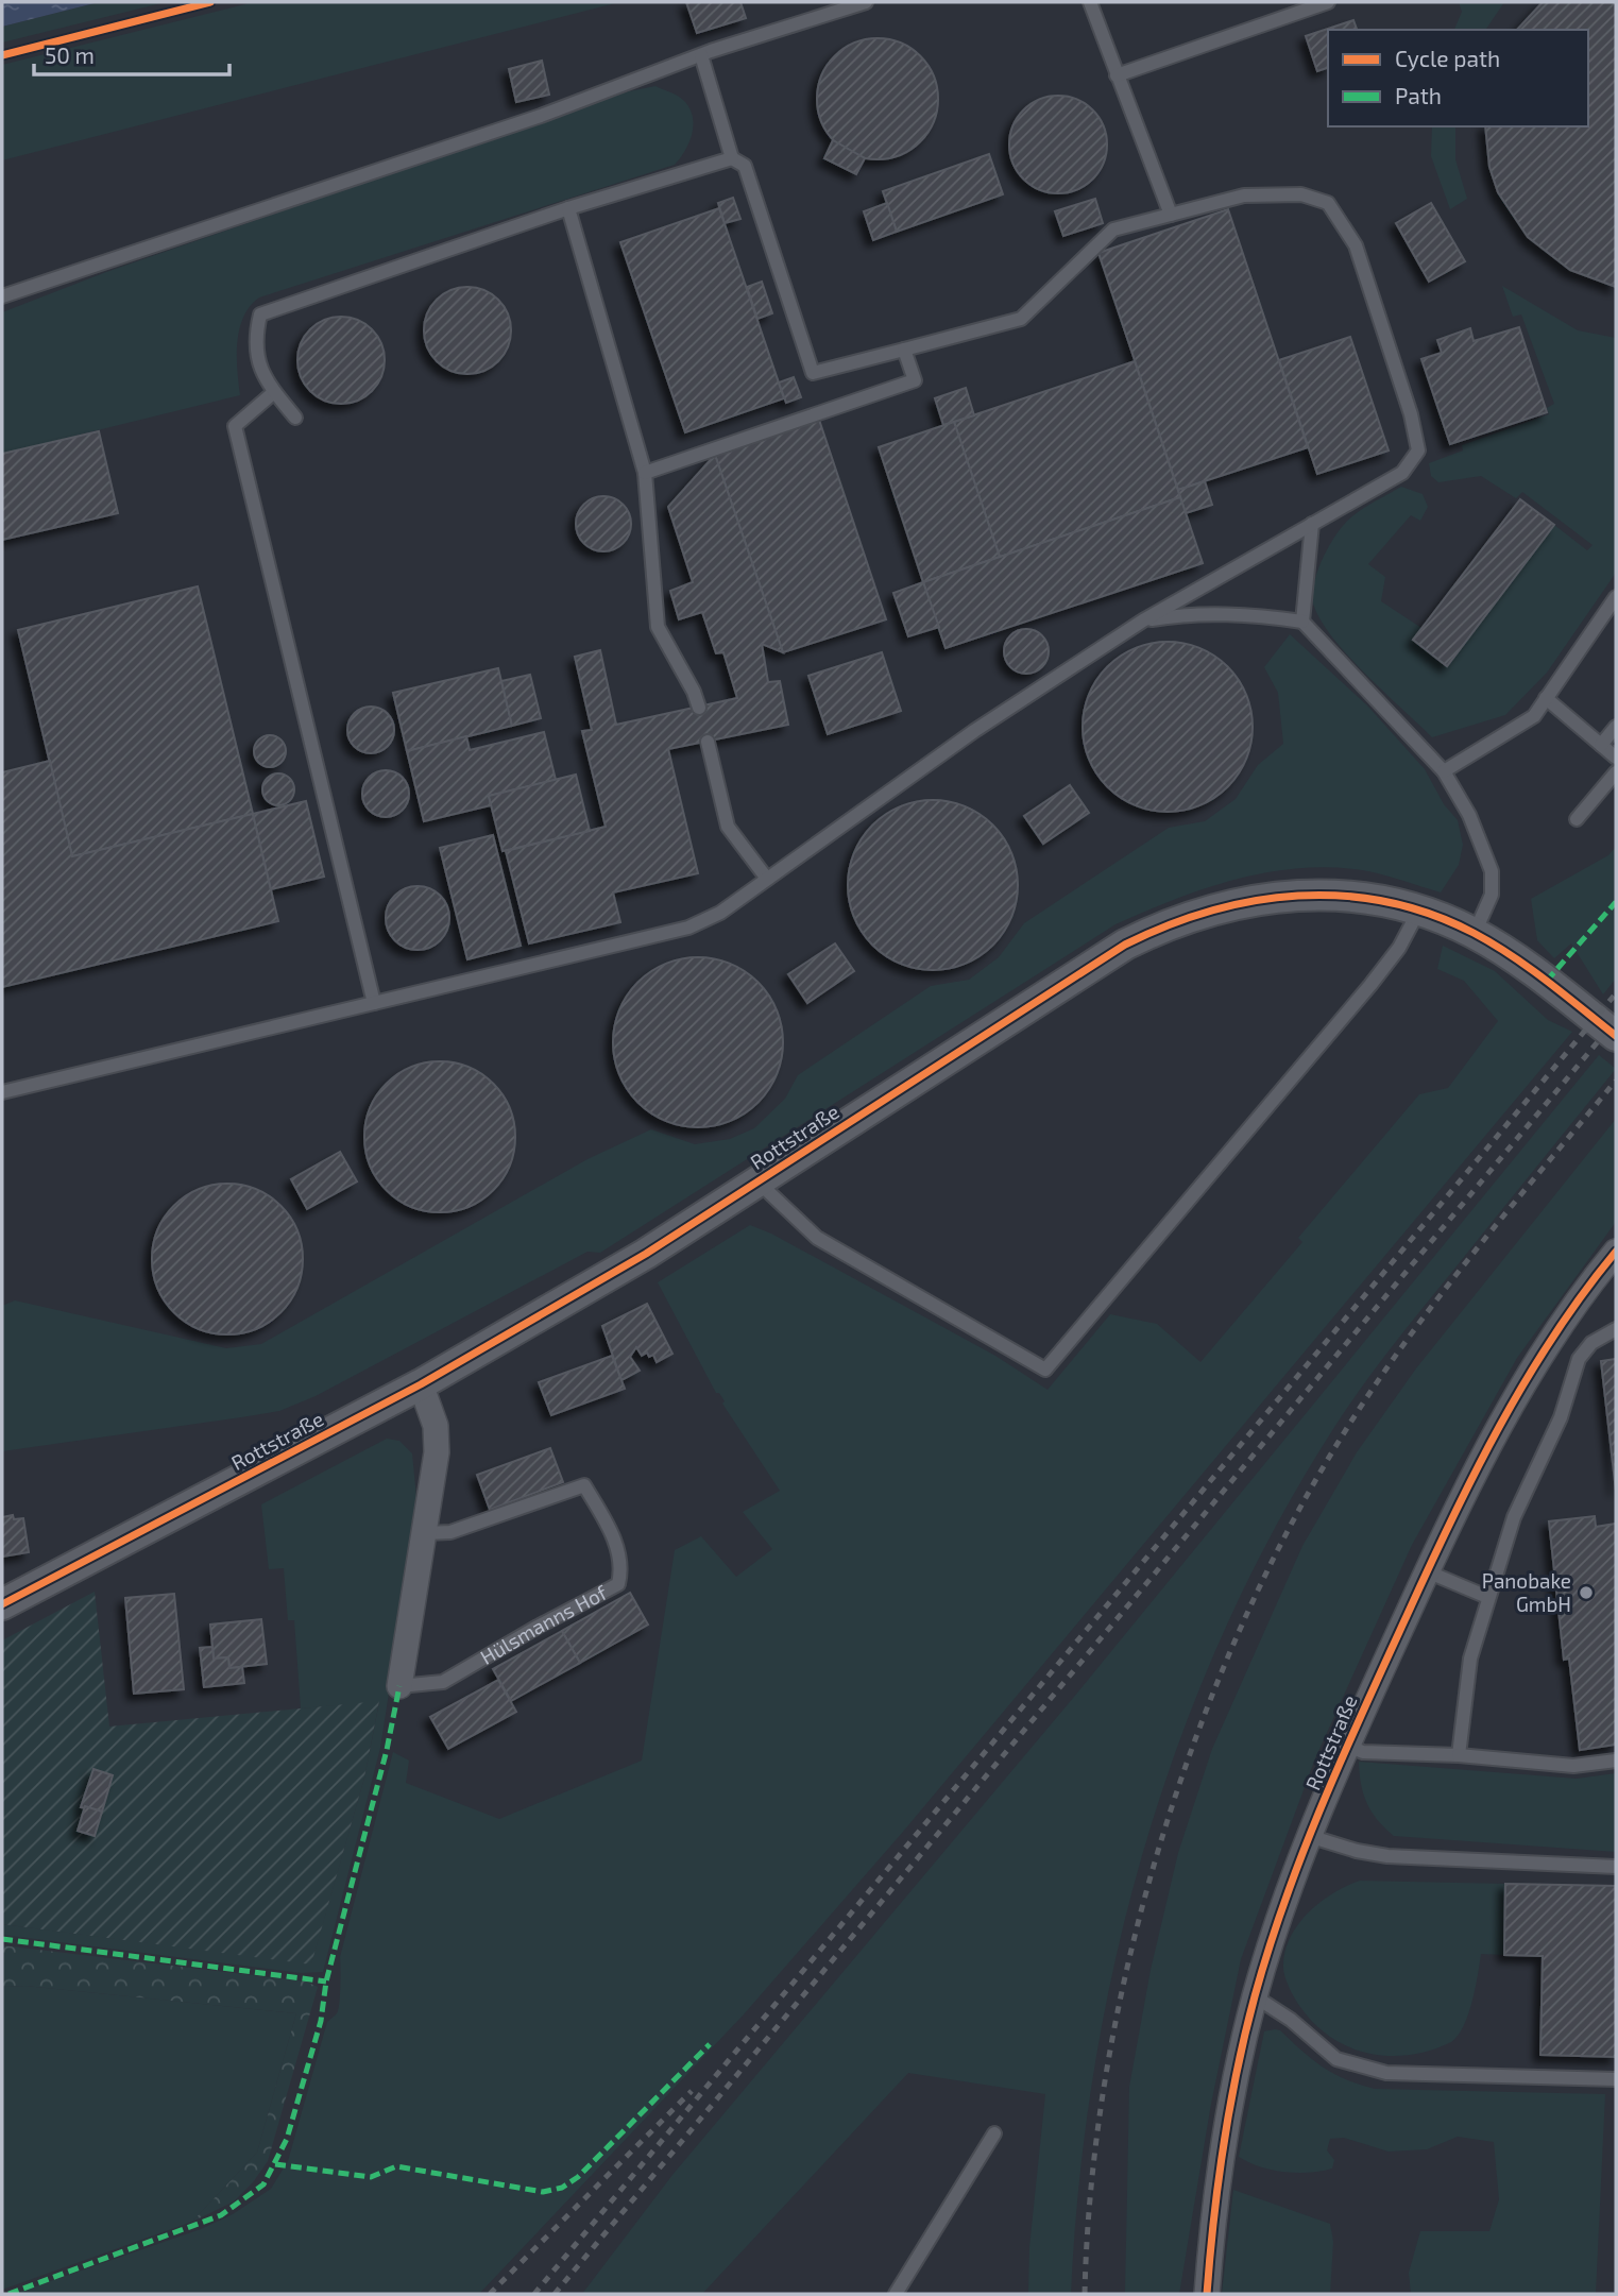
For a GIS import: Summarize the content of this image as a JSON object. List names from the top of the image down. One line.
{"streets":{"street":["Rottstraße","Hülsmanns Hof"]},"crossings":[["Rottstraße","Hülsmanns Hof"]],"places":["Panobake GmbH"],"legend":["Cycle path","Path"],"scale_bar":"50 m"}
